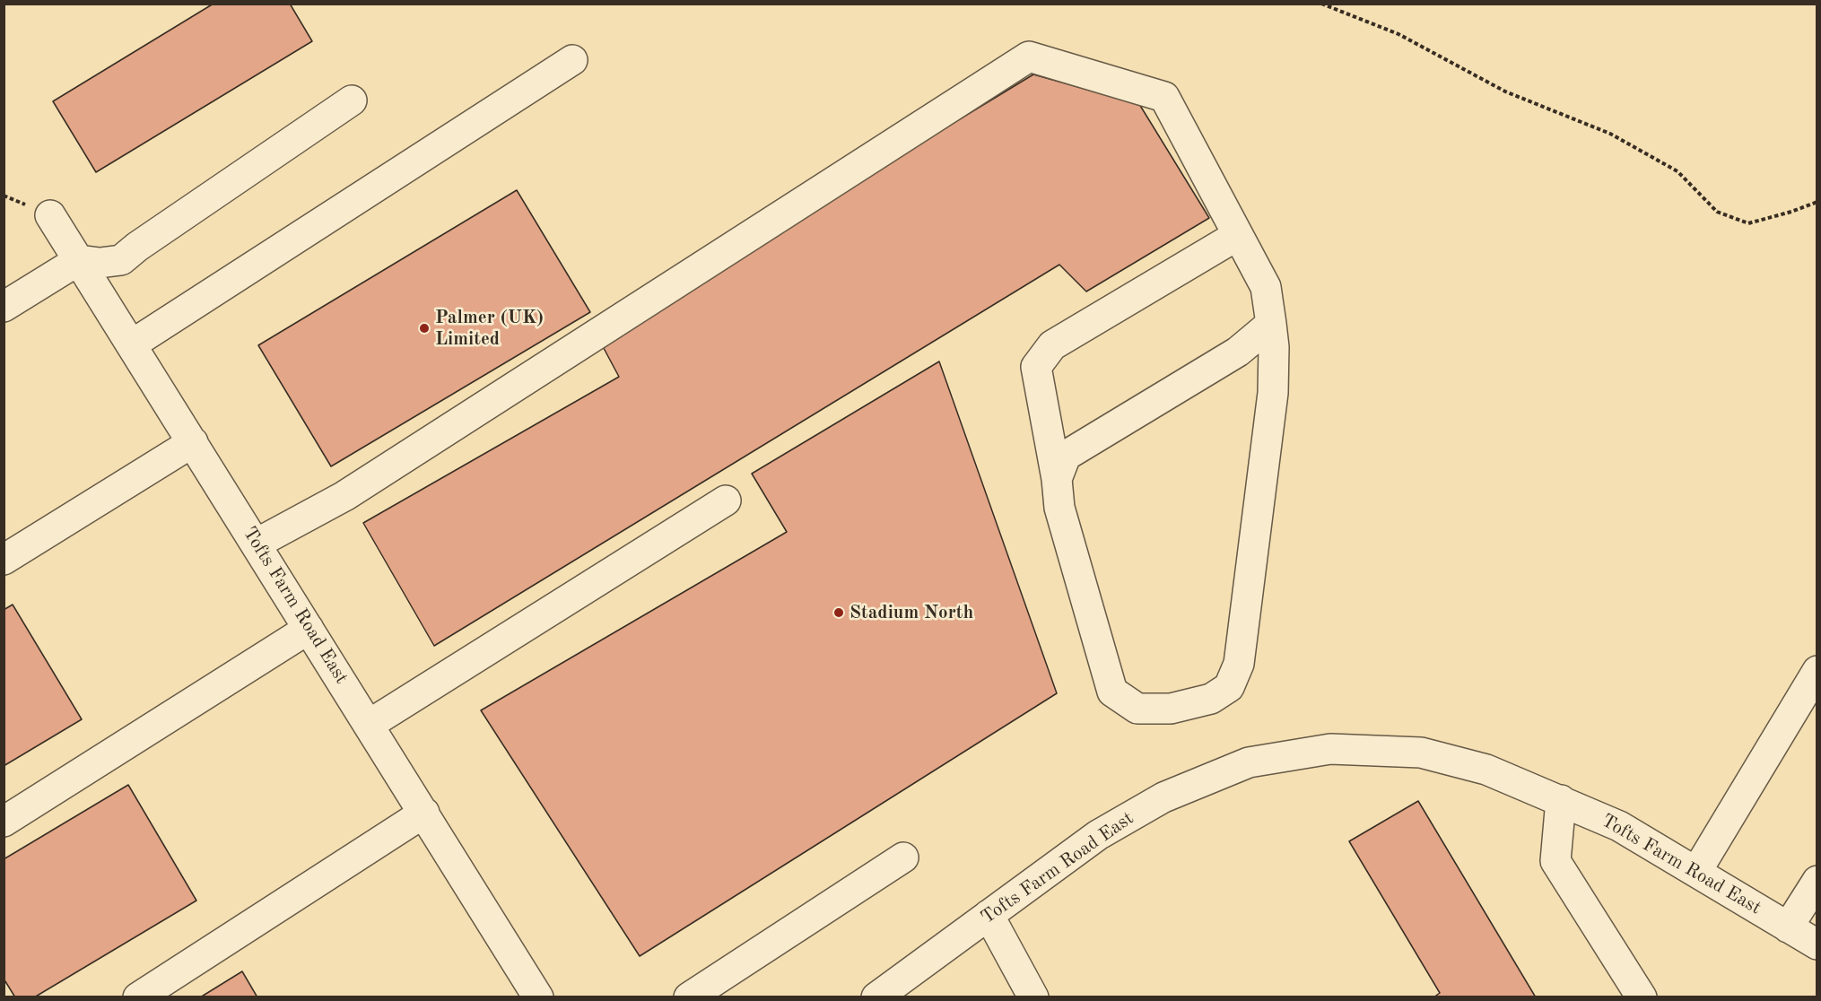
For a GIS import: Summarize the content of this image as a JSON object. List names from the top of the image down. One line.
{"streets":{"street":["Tofts Farm Road East"]},"places":["Palmer (UK) Limited","Stadium North"]}
